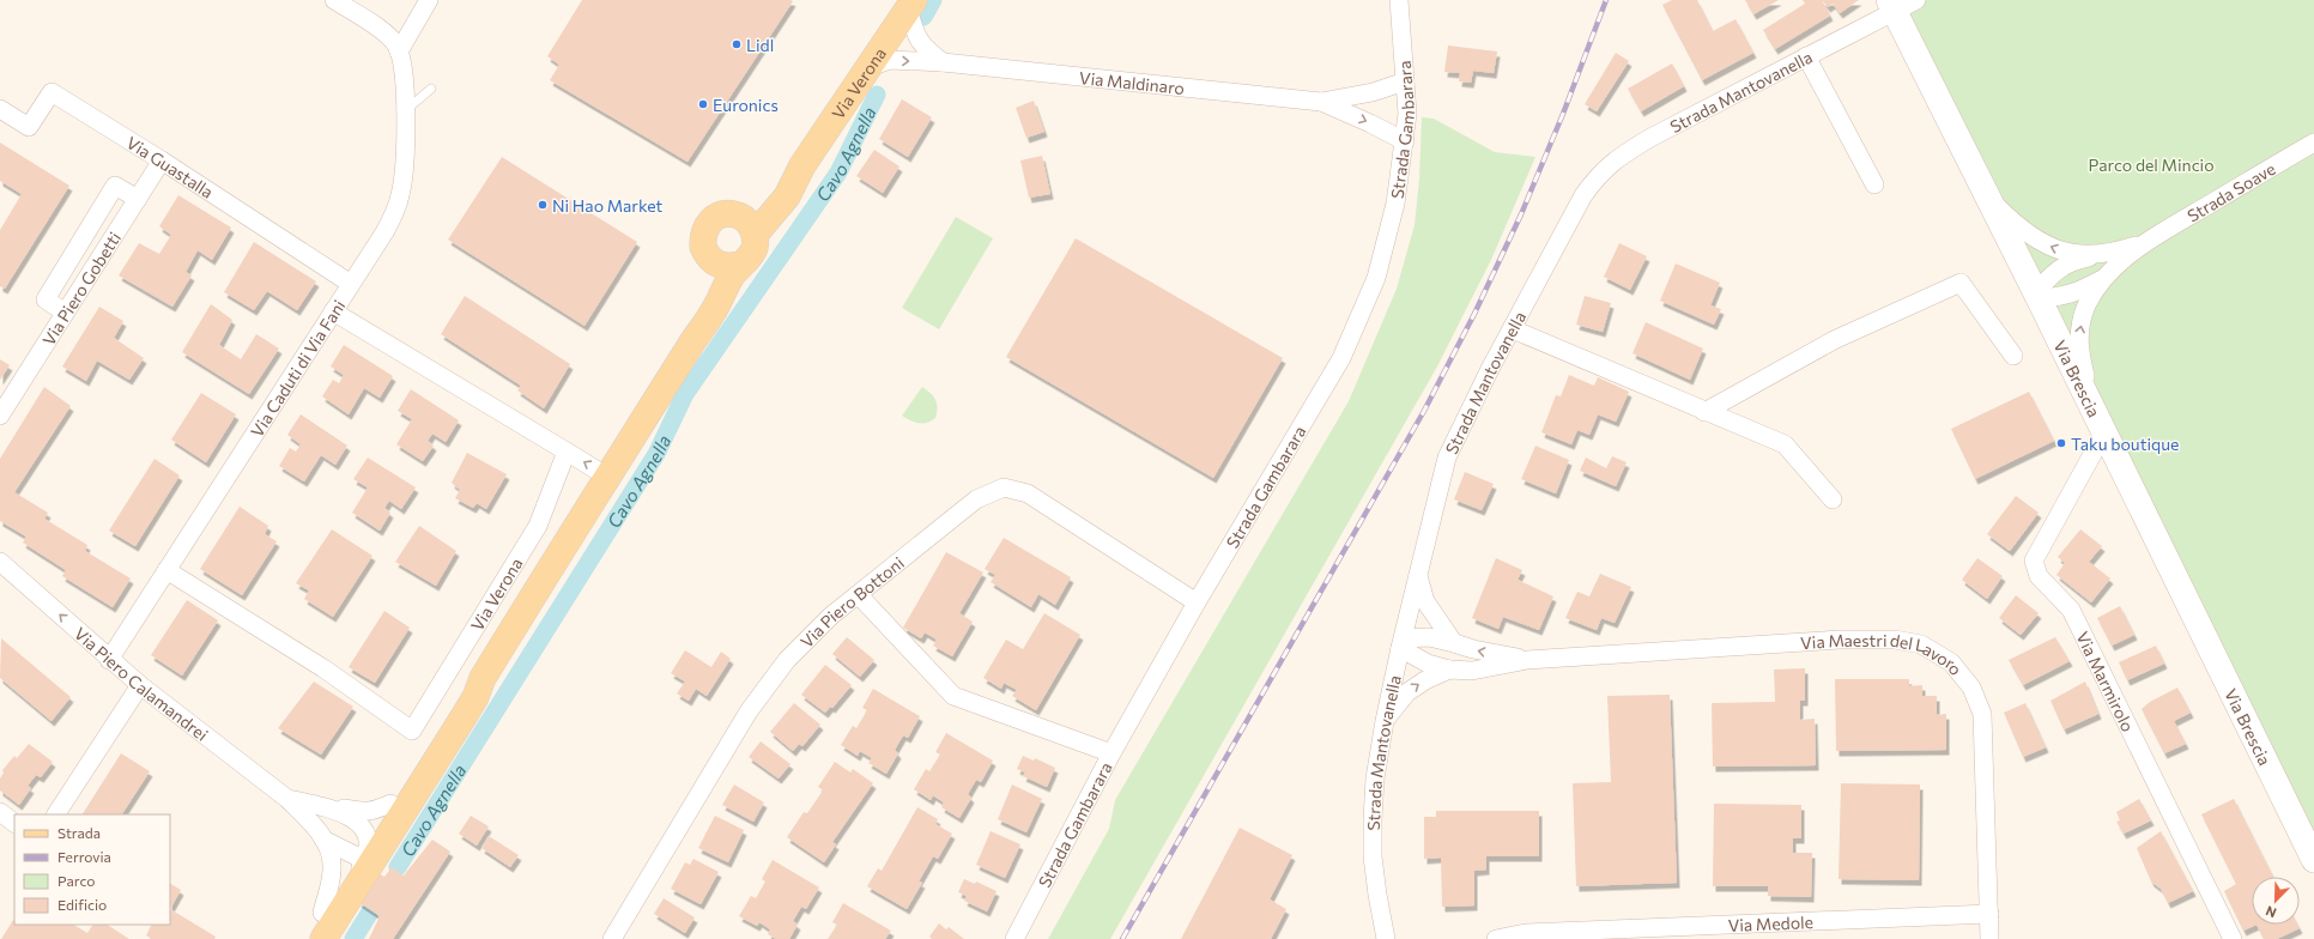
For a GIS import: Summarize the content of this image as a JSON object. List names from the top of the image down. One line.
{"streets":{"main road":["Via Verona","Via Brescia"],"street":["Via Maldinaro","Strada Mantovanella","Strada Gambarara","Via Guastalla","Strada Soave","Via Piero Gobetti","Via Caduti di Via Fani","Via Piero Bottoni","Via Maestri del Lavoro","Via Marmirolo","Via Piero Calamandrei","Via Medole"]},"crossings":[["Via Verona","Via Maldinaro"],["Via Verona","Via Caduti di Via Fani"],["Via Verona","Via Piero Calamandrei"],["Via Maldinaro","Strada Gambarara"],["Strada Mantovanella","Via Brescia"],["Strada Gambarara","Via Piero Bottoni"],["Via Guastalla","Via Piero Gobetti"],["Via Guastalla","Via Caduti di Via Fani"],["Via Caduti di Via Fani","Via Piero Calamandrei"],["Via Brescia","Via Marmirolo"],["Via Maestri del Lavoro","Via Medole"]],"water":["Cavo Agnella"],"parks":["Parco del Mincio"],"places":["Lidl","Euronics","Ni Hao Market","Taku boutique"],"legend":["Strada","Ferrovia","Parco","Edificio"],"north":"bottom left"}
